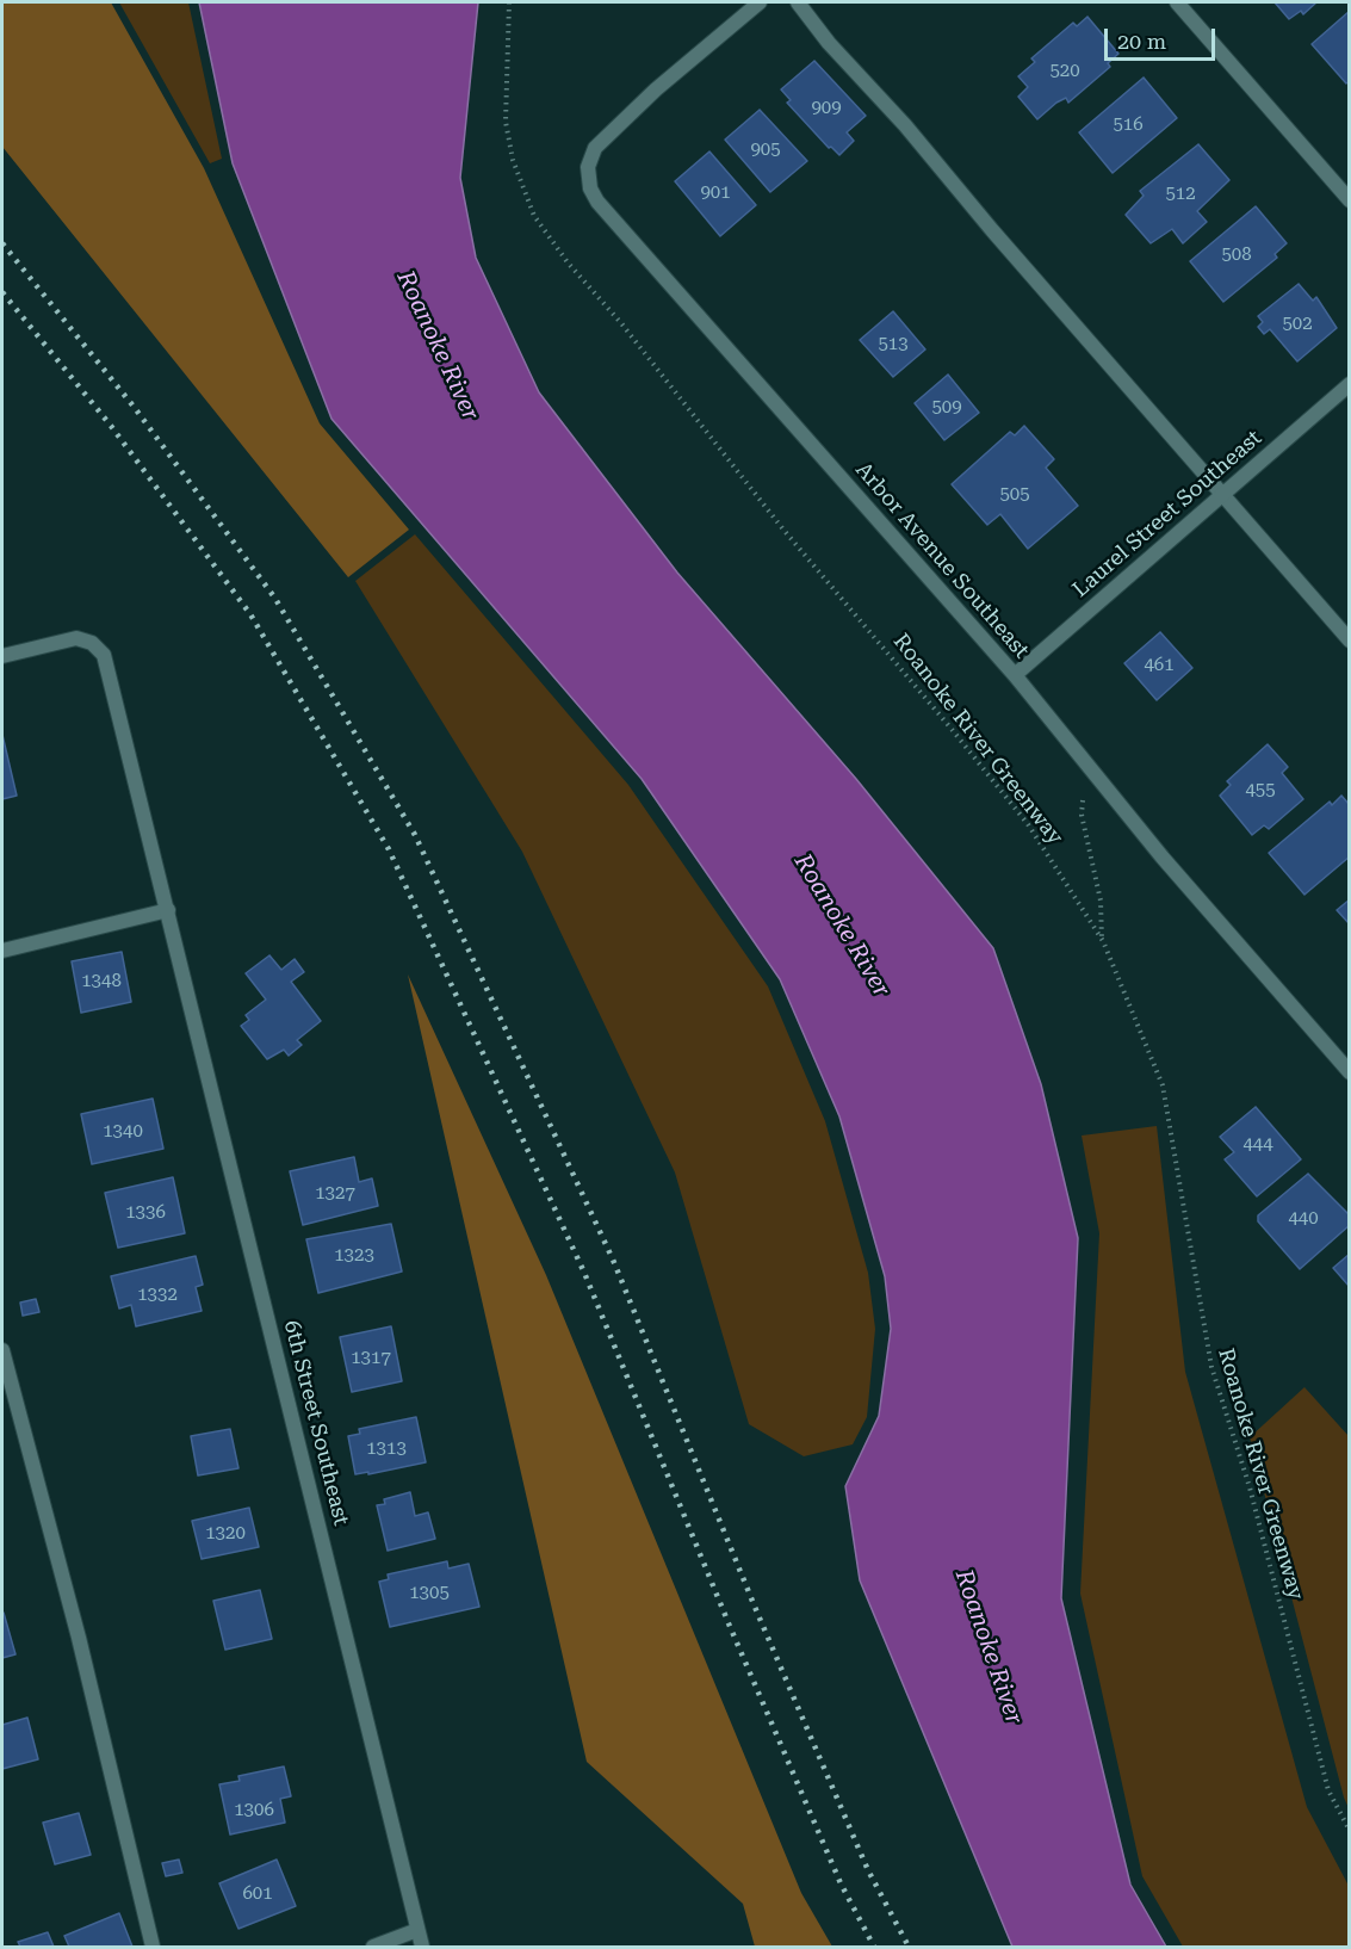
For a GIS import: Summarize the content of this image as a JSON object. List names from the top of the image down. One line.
{"streets":{"street":["Laurel Street Southeast","Arbor Avenue Southeast","6th Street Southeast"],"path":["Roanoke River Greenway"]},"crossings":[["Laurel Street Southeast","Arbor Avenue Southeast"]],"water":["Roanoke River"],"house_numbers":["520","909","516","905","901","512","508","502","513","509","505","461","455","1348","1340","444","1327","1336","440","1323","1332","1317","1313","1320","1305","1306","601"],"scale_bar":"20 m"}
